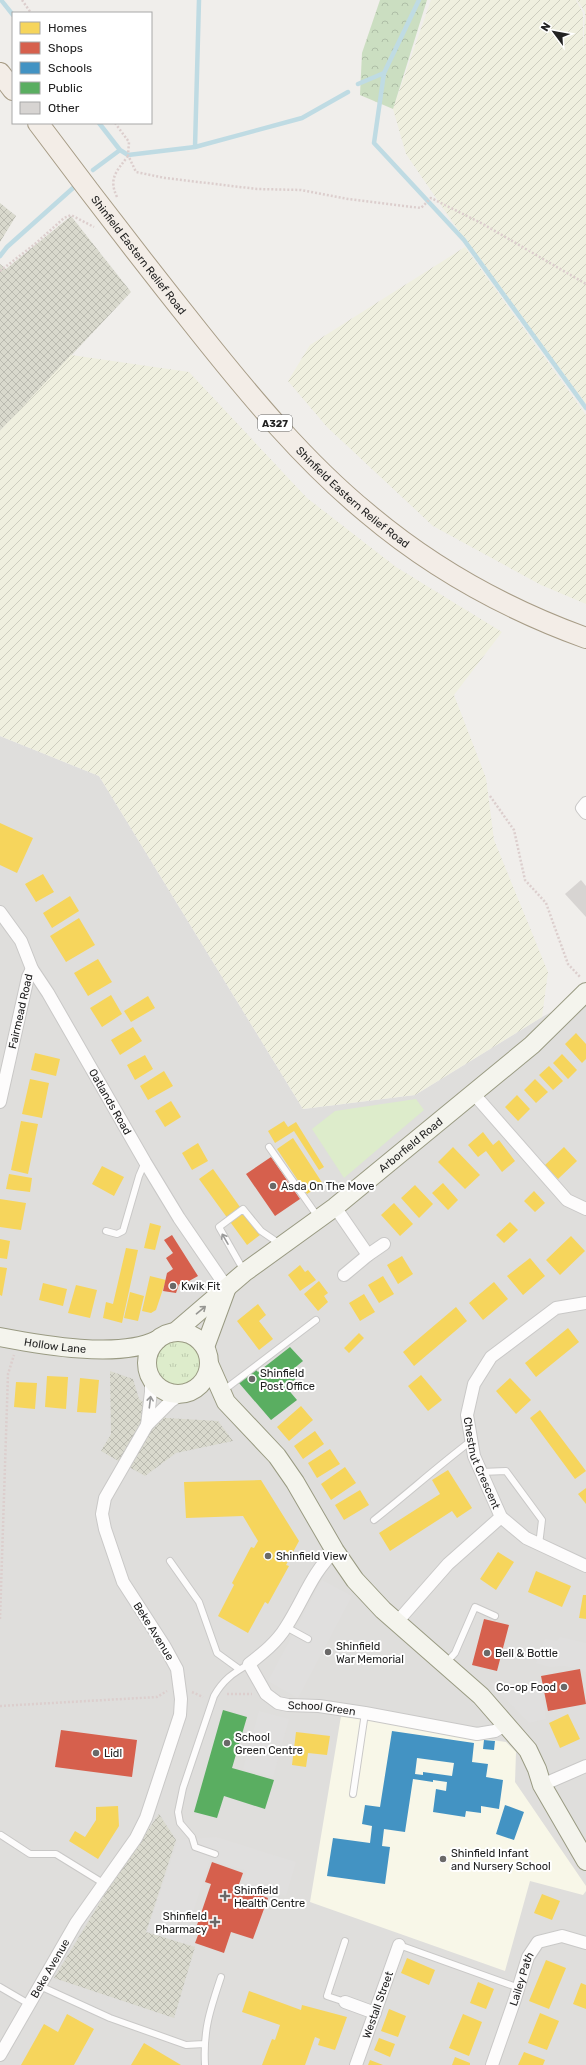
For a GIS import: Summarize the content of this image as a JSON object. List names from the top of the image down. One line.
{"streets":{"main road":["Shinfield Eastern Relief Road","A327","Arborfield Road","Hollow Lane"],"street":["Fairmead Road","Oatlands Road","Chestnut Crescent","Beke Avenue","School Green","Lailey Path","Westall Street"]},"crossings":[["Fairmead Road","Oatlands Road"],["Oatlands Road","Arborfield Road"],["Arborfield Road","Hollow Lane"]],"places":{"other":["Asda On The Move","Kwik Fit","Shinfield Post Office","Shinfield View","Shinfield War Memorial","Bell & Bottle","Co-op Food","School Green Centre","Lidl","Shinfield Infant and Nursery School"],"health":["Shinfield Health Centre","Shinfield Pharmacy"]},"legend":["Homes","Shops","Schools","Public","Other"],"north":"top left"}
